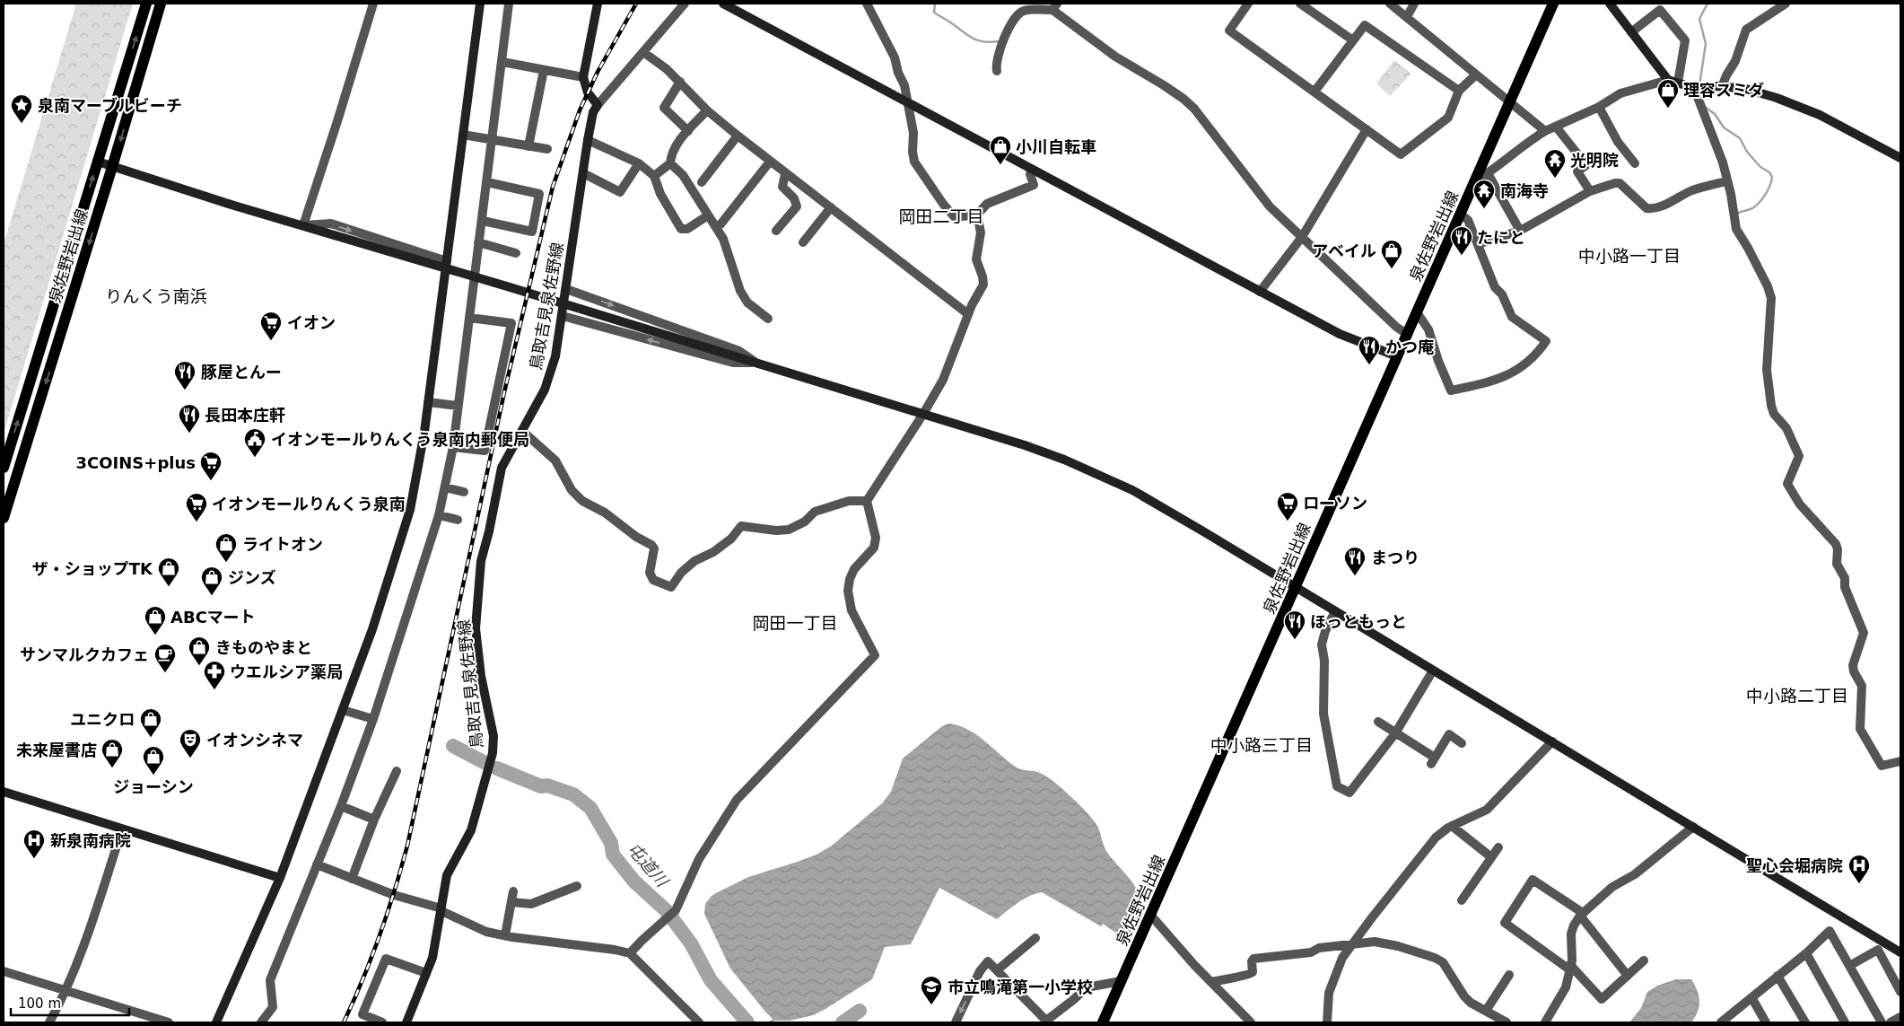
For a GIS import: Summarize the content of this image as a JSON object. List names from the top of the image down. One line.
{"streets":{"main road":["泉佐野岩出線"],"street":["鳥取吉見泉佐野線"]},"districts":["岡田二丁目","中小路一丁目","りんくう南浜","岡田一丁目","中小路二丁目","中小路三丁目"],"water":["屯道川"],"places":{"shop":["理容スミダ","小川自転車","アベイル","ライトオン","ザ・ショップTK","ジンズ","ABCマート","きものやまと","ユニクロ","未来屋書店","ジョーシン"],"place":["泉南マーブルビーチ"],"temple":["光明院","南海寺"],"restaurant":["たにと","かつ庵","豚屋とんー","長田本庄軒","まつり","ほっともっと"],"supermarket":["イオン","3COINS+plus","ローソン","イオンモールりんくう泉南"],"public building":["イオンモールりんくう泉南内郵便局"],"cafe":["サンマルクカフェ"],"pharmacy":["ウエルシア薬局"],"theatre":["イオンシネマ"],"hospital":["新泉南病院","聖心会堀病院"],"school or university":["市立鳴滝第一小学校"]},"scale_bar":"100 m"}
